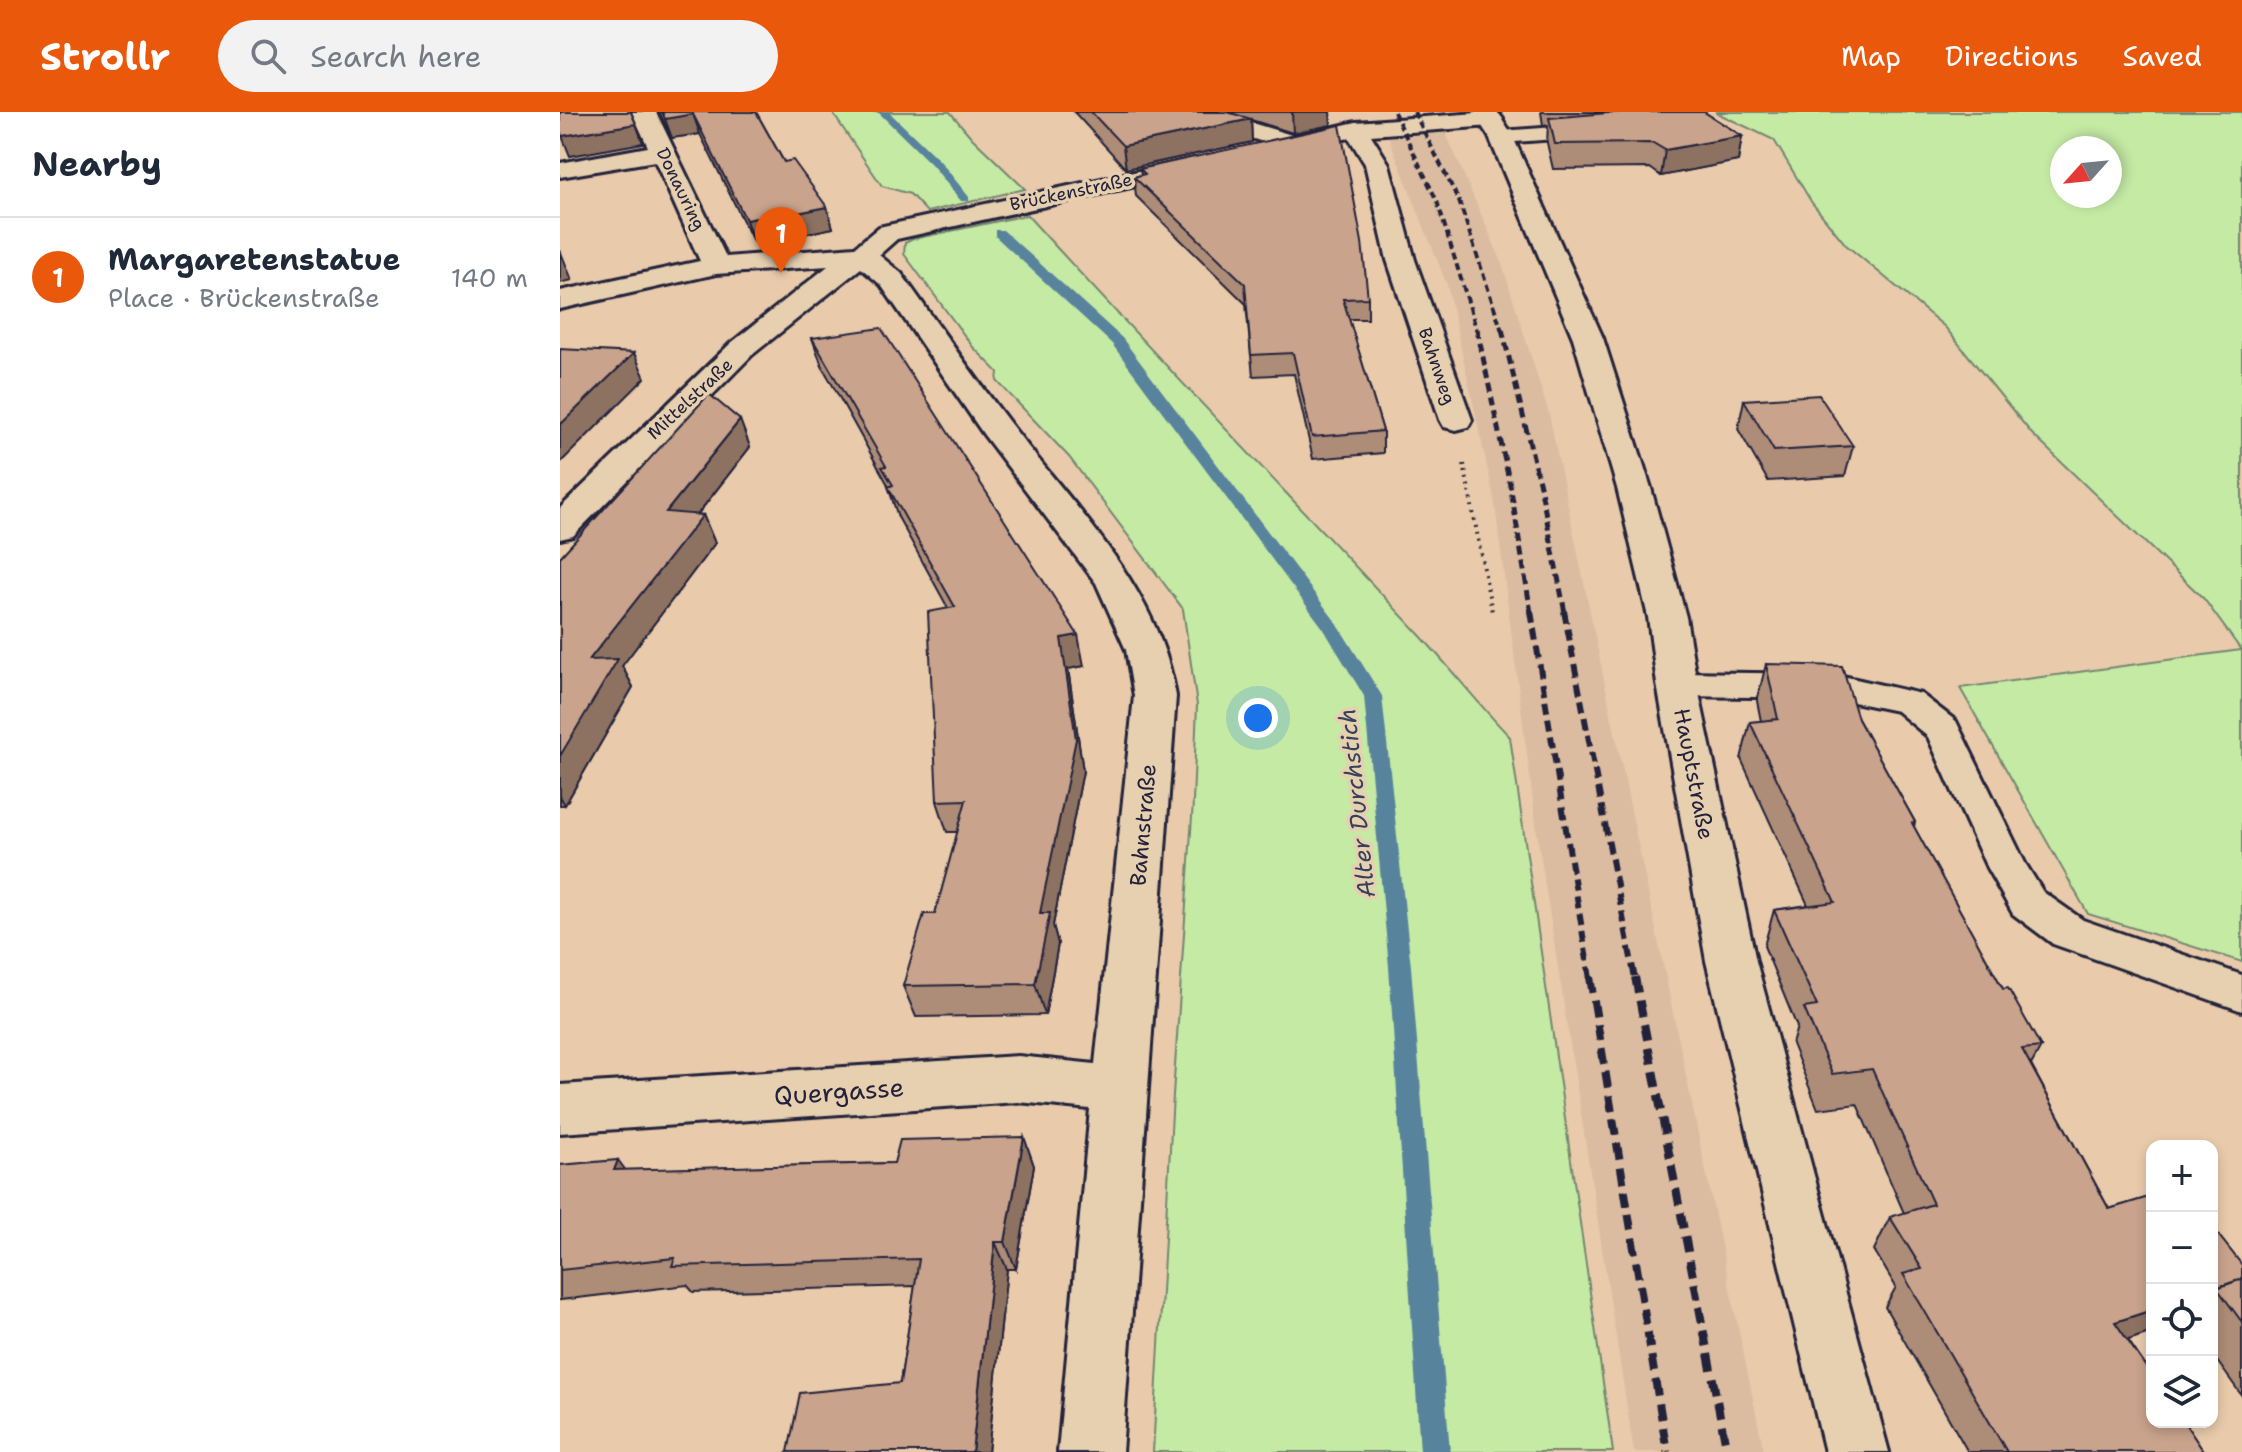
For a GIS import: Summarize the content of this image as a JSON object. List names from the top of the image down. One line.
{"streets":{"street":["Donauring","Brückenstraße","Bahnweg","Mittelstraße","Hauptstraße","Bahnstraße","Quergasse"]},"crossings":[["Brückenstraße","Mittelstraße"],["Mittelstraße","Bahnstraße"],["Bahnstraße","Quergasse"]],"water":["Alter Durchstich"],"north":"bottom left","page":{"header":"Strollr","search":"Search here","nav":["Map","Directions","Saved"],"heading":"Nearby","pins":"1","list":[{"mark":"1","name":"Margaretenstatue","note":"Place · Brückenstraße","value":"140 m"}],"map_buttons":["+","−"]}}
